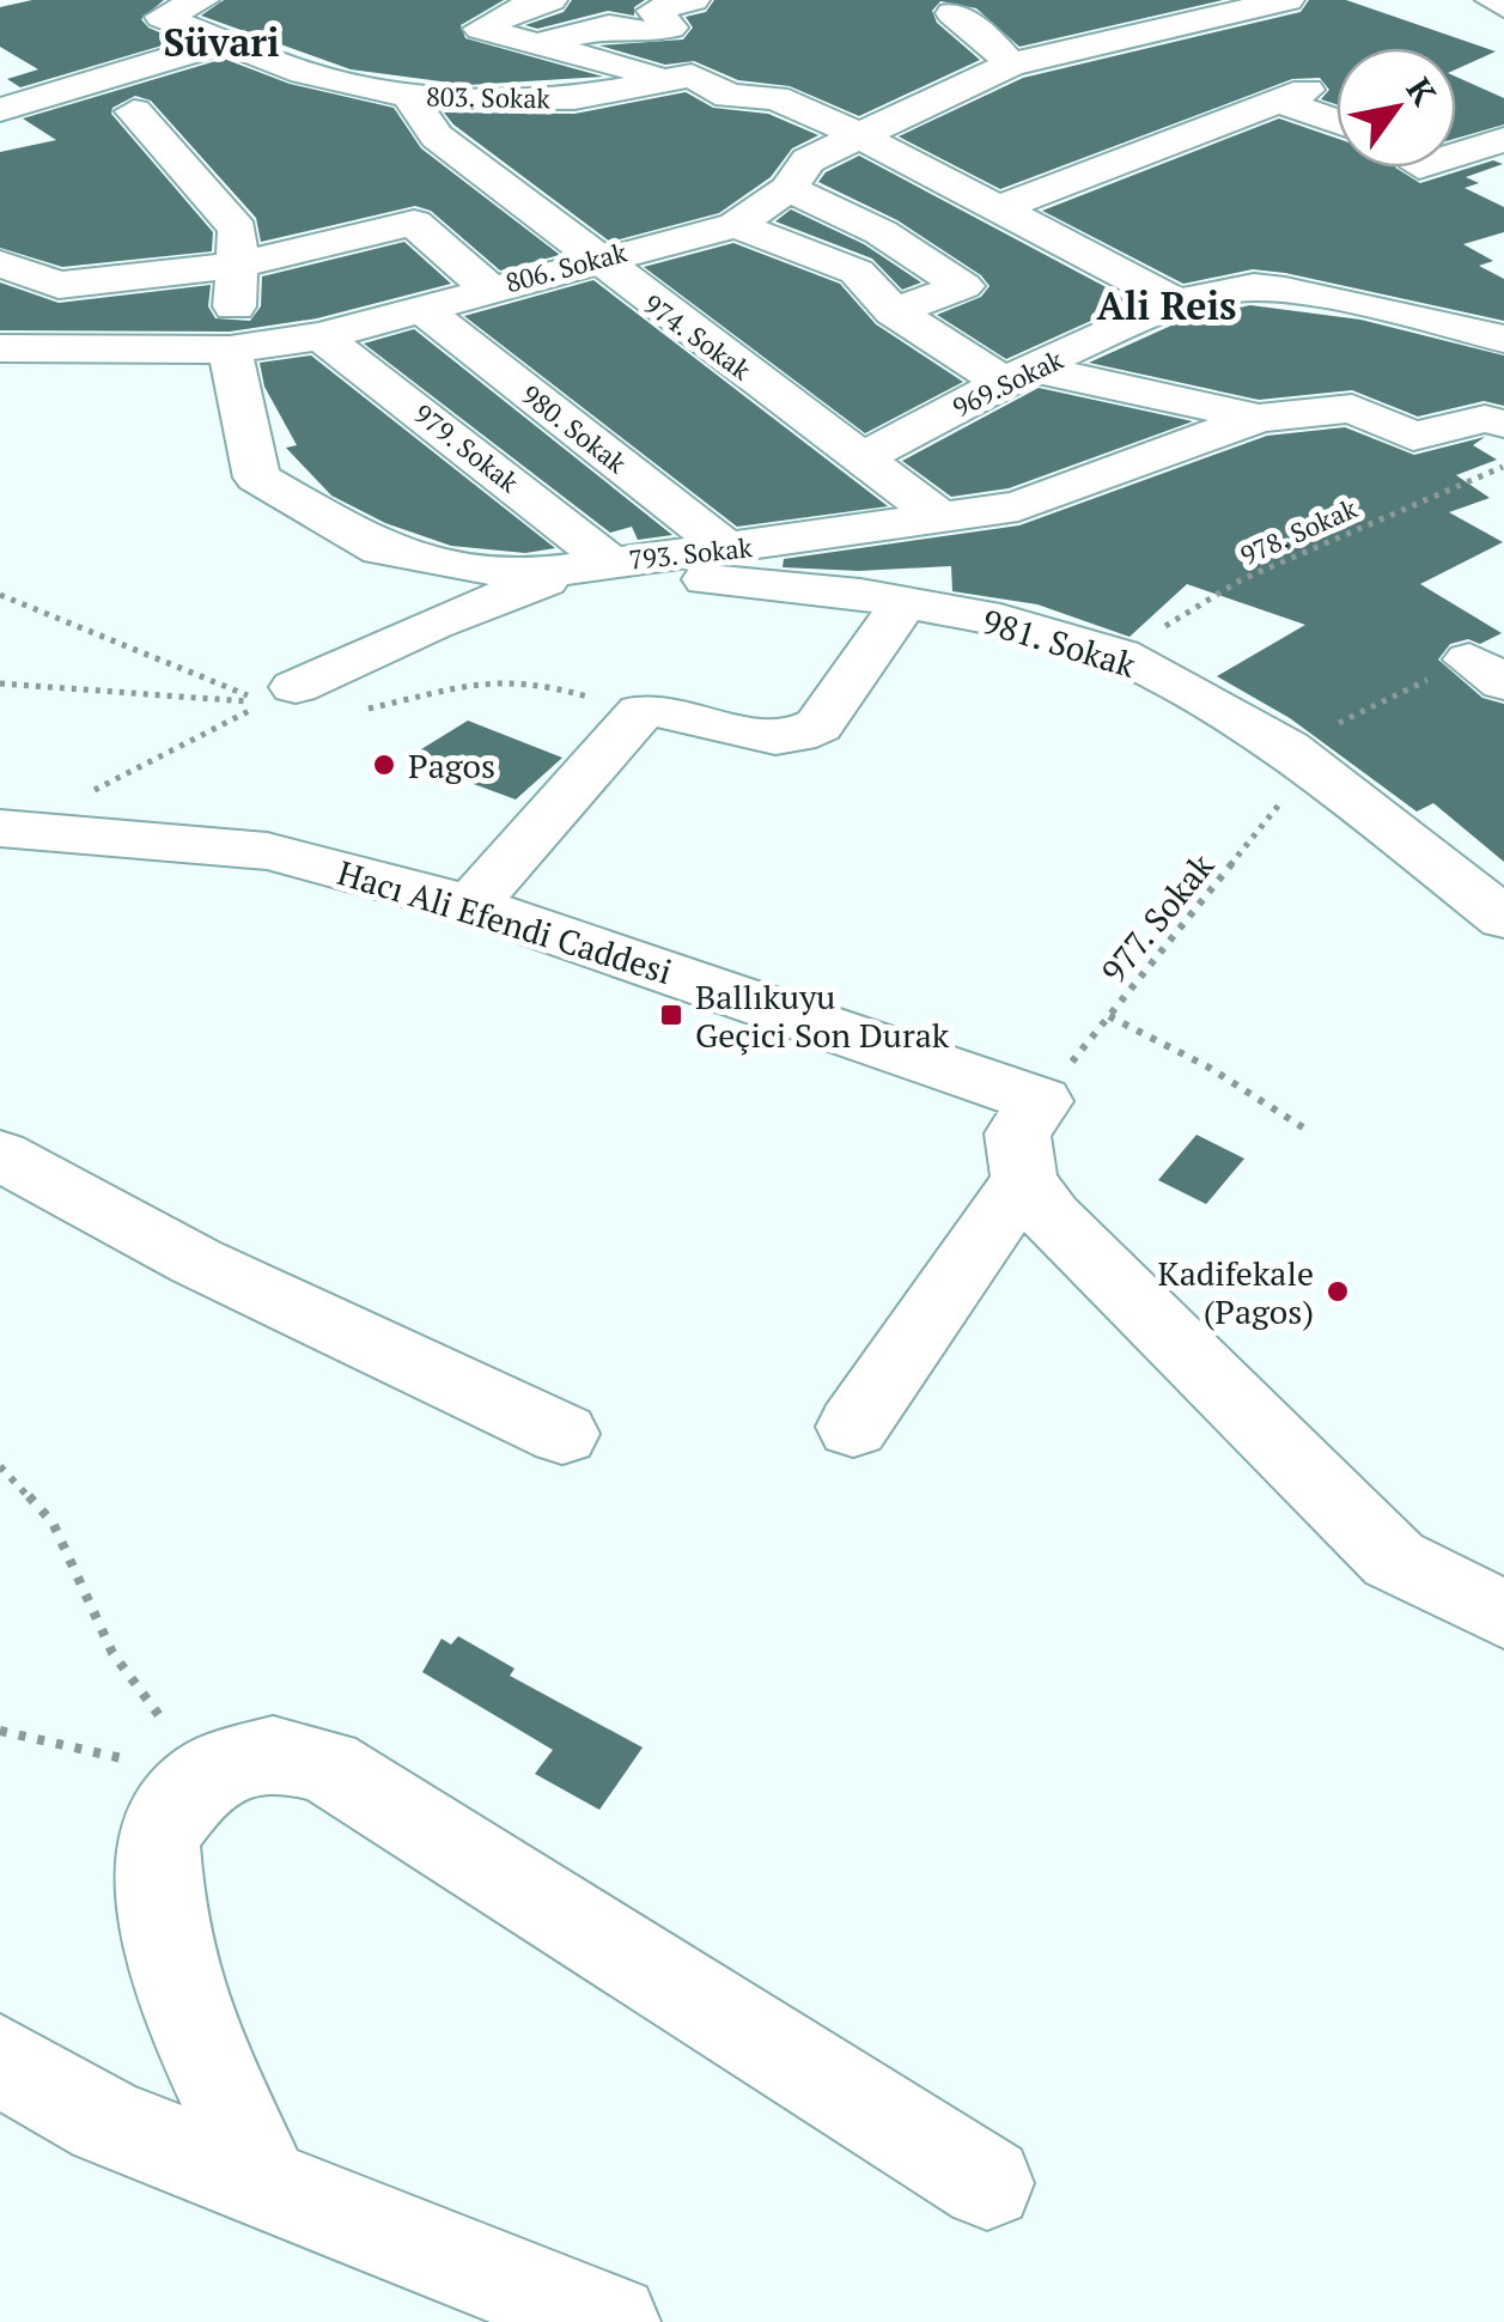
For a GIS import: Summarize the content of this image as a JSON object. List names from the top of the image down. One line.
{"streets":{"street":["803. Sokak","806. Sokak","974. Sokak","969.Sokak","980. Sokak","979. Sokak","793. Sokak","981. Sokak","Hacı Ali Efendi Caddesi"],"path":["978. Sokak","977. Sokak"]},"crossings":[["803. Sokak","806. Sokak"],["803. Sokak","974. Sokak"],["803. Sokak","969.Sokak"],["806. Sokak","974. Sokak"],["806. Sokak","980. Sokak"],["806. Sokak","979. Sokak"],["806. Sokak","793. Sokak"],["974. Sokak","969.Sokak"],["974. Sokak","793. Sokak"],["980. Sokak","793. Sokak"],["979. Sokak","793. Sokak"],["979. Sokak","981. Sokak"],["978. Sokak","981. Sokak"],["793. Sokak","981. Sokak"],["981. Sokak","977. Sokak"],["977. Sokak","Hacı Ali Efendi Caddesi"]],"districts":["Süvari","Ali Reis"],"places":{"other":["Pagos","Kadifekale (Pagos)"],"transit":["Ballıkuyu Geçici Son Durak"]},"north":"top right"}
